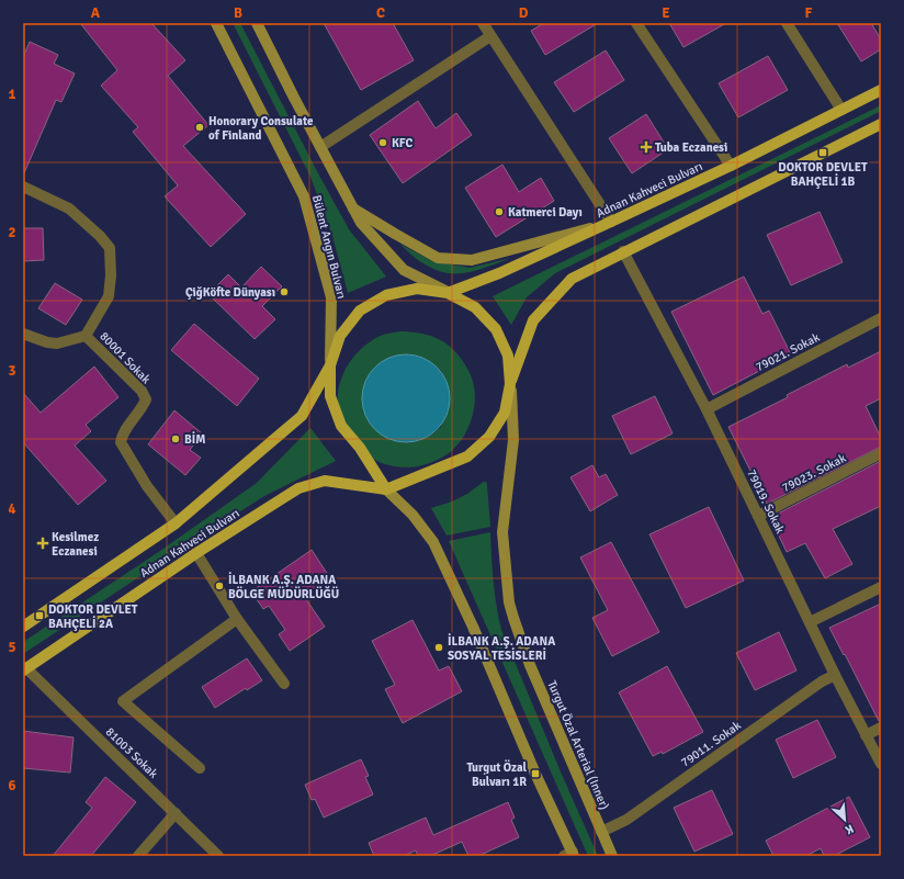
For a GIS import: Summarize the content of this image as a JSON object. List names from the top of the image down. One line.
{"streets":{"main road":["Adnan Kahveci Bulvarı","Bülent Angın Bulvarı","Turgut Özal Arterial (Inner)"],"street":["79021. Sokak","80001 Sokak","79023. Sokak","79019. Sokak","79011. Sokak","81003 Sokak"]},"crossings":[["Adnan Kahveci Bulvarı","Bülent Angın Bulvarı"],["Adnan Kahveci Bulvarı","80001 Sokak"],["Adnan Kahveci Bulvarı","81003 Sokak"],["79021. Sokak","79019. Sokak"],["79023. Sokak","79019. Sokak"],["79019. Sokak","79011. Sokak"],["79011. Sokak","Turgut Özal Arterial (Inner)"]],"places":{"other":["Honorary Consulate of Finland","KFC","Katmerci Dayı","ÇiğKöfte Dünyası","BİM","İLBANK A.Ş. ADANA BÖLGE MÜDÜRLÜĞÜ","İLBANK A.Ş. ADANA SOSYAL TESİSLERİ"],"health":["Tuba Eczanesi","Kesilmez Eczanesi"],"transit":["DOKTOR DEVLET BAHÇELİ 1B","DOKTOR DEVLET BAHÇELİ 2A","Turgut Özal Bulvarı 1R"]},"north":"bottom right","grid":{"columns":["A","B","C","D","E","F"],"rows":["1","2","3","4","5","6"]}}
